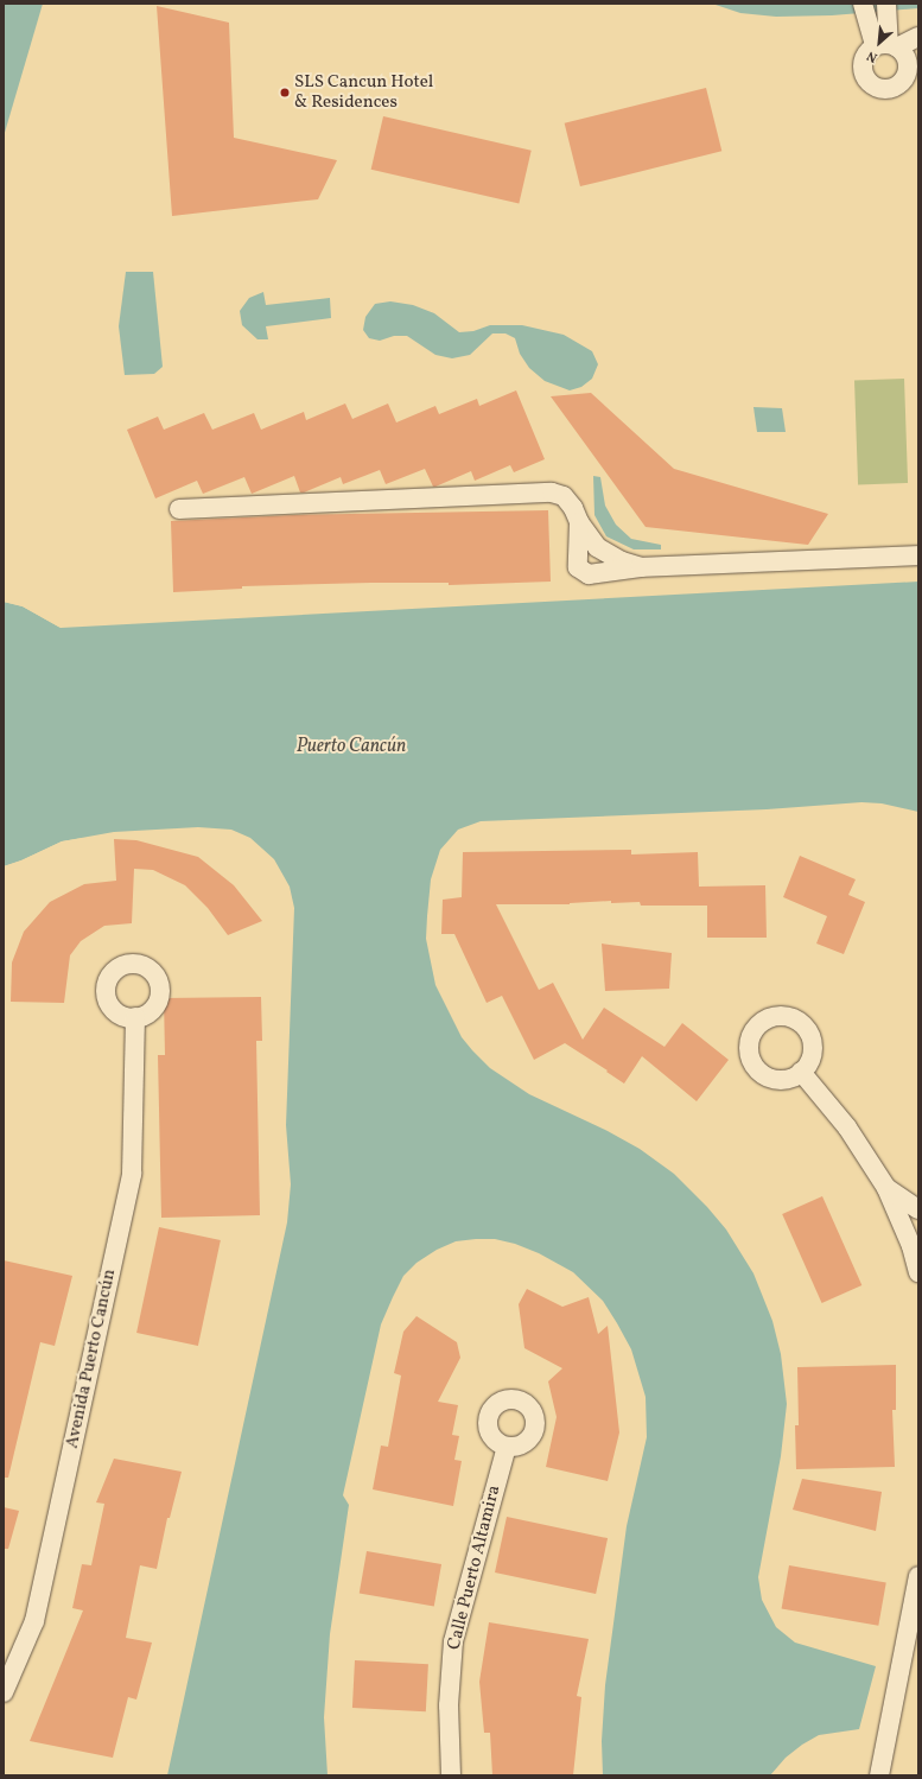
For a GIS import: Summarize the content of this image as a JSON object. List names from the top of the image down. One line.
{"streets":{"street":["Avenida Puerto Cancún","Calle Puerto Altamira"]},"water":["Puerto Cancún"],"places":["SLS Cancun Hotel & Residences"],"north":"bottom left"}
